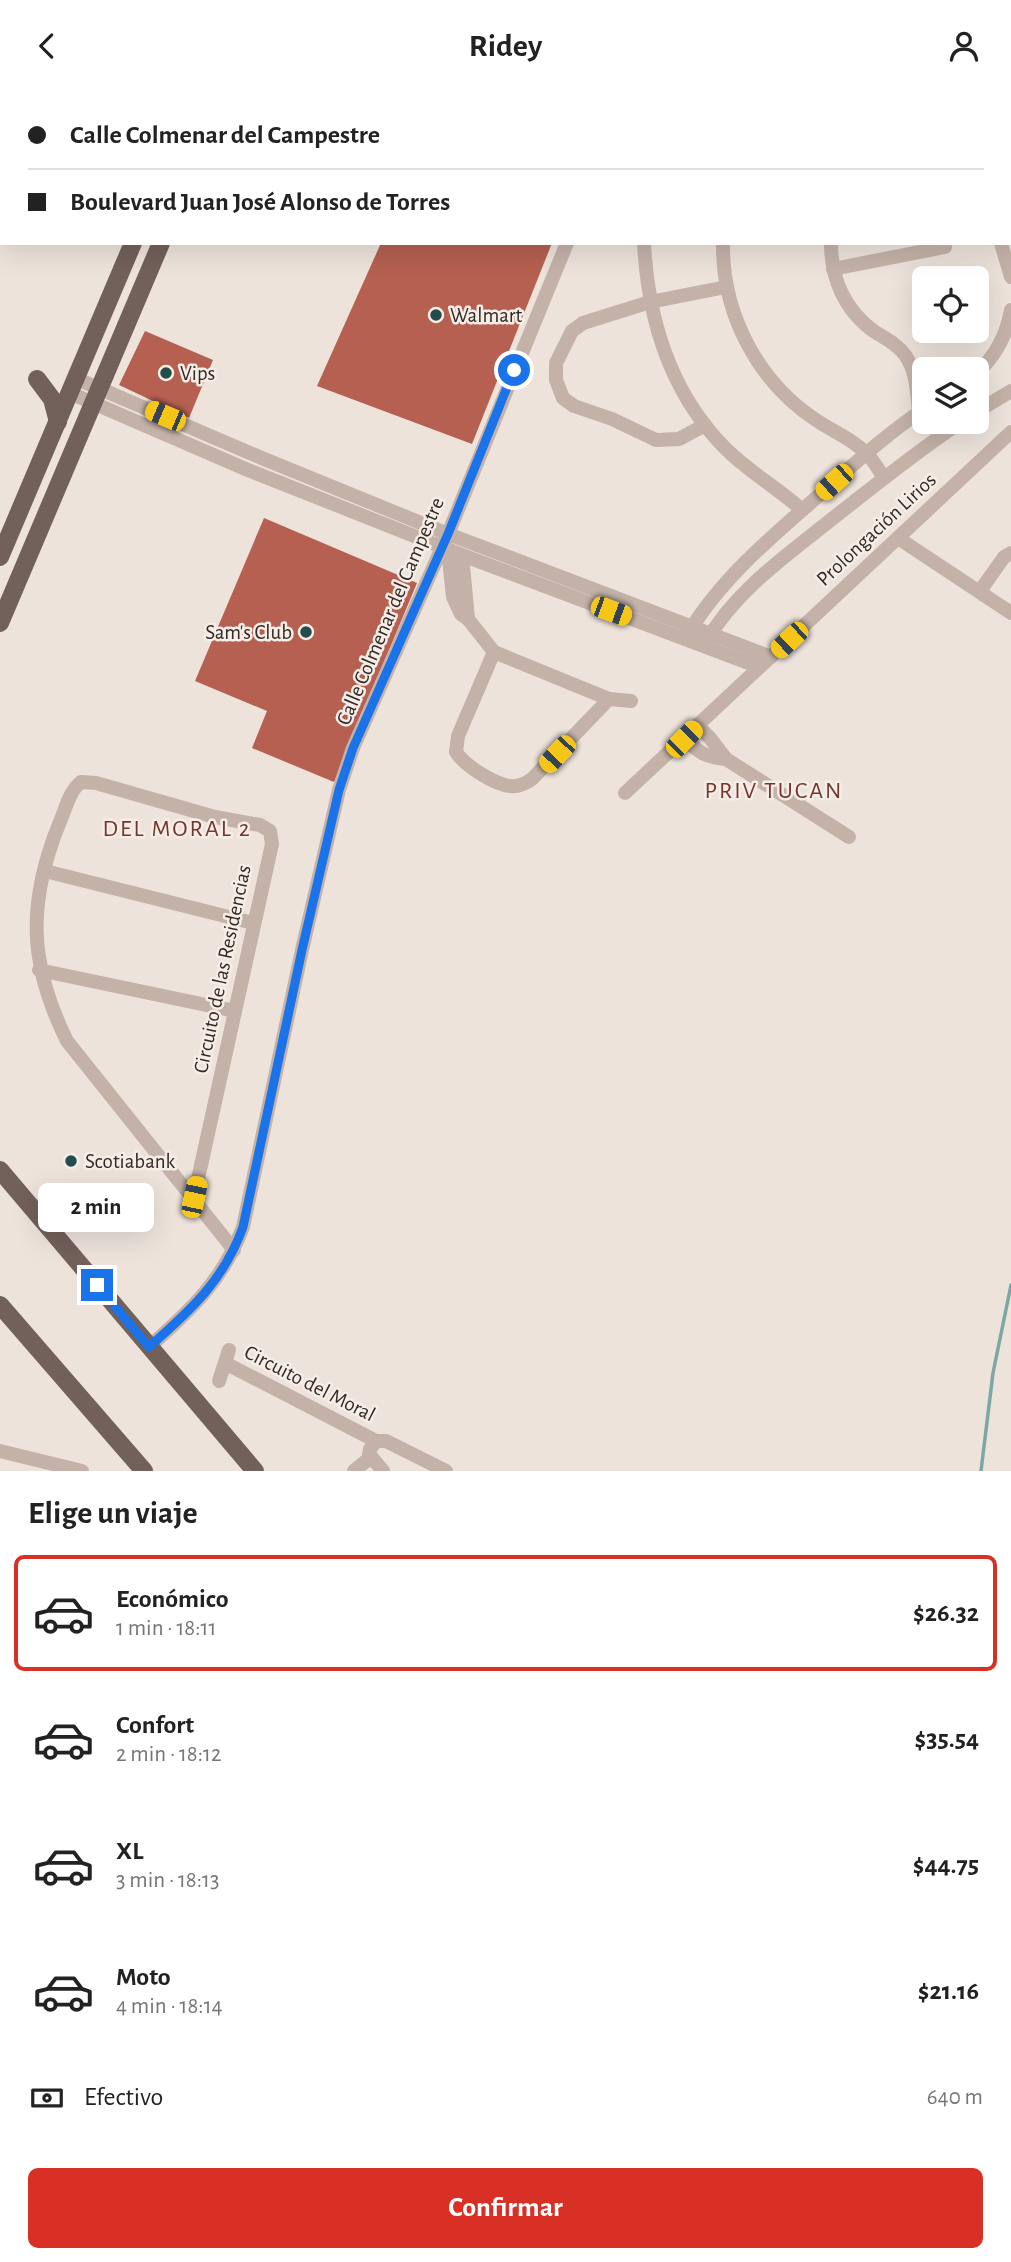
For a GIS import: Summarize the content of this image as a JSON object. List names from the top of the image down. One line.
{"streets":{"street":["Prolongación Lirios","Calle Colmenar del Campestre","Circuito de las Residencias","Circuito del Moral"]},"crossings":[["Calle Colmenar del Campestre","Circuito de las Residencias"]],"districts":["PRIV TUCAN","DEL MORAL 2"],"places":["Walmart","Vips","Sam's Club","Scotiabank"],"page":{"header":"Ridey","banner":["Calle Colmenar del Campestre","Boulevard Juan José Alonso de Torres"],"bubble":"2 min","heading":"Elige un viaje","list":[{"name":"Económico","note":"1 min · 18:11","value":"$26.32"},{"name":"Confort","note":"2 min · 18:12","value":"$35.54"},{"name":"XL","note":"3 min · 18:13","value":"$44.75"},{"name":"Moto","note":"4 min · 18:14","value":"$21.16"}],"pay":["Efectivo","640 m"],"buttons":"Confirmar"}}
